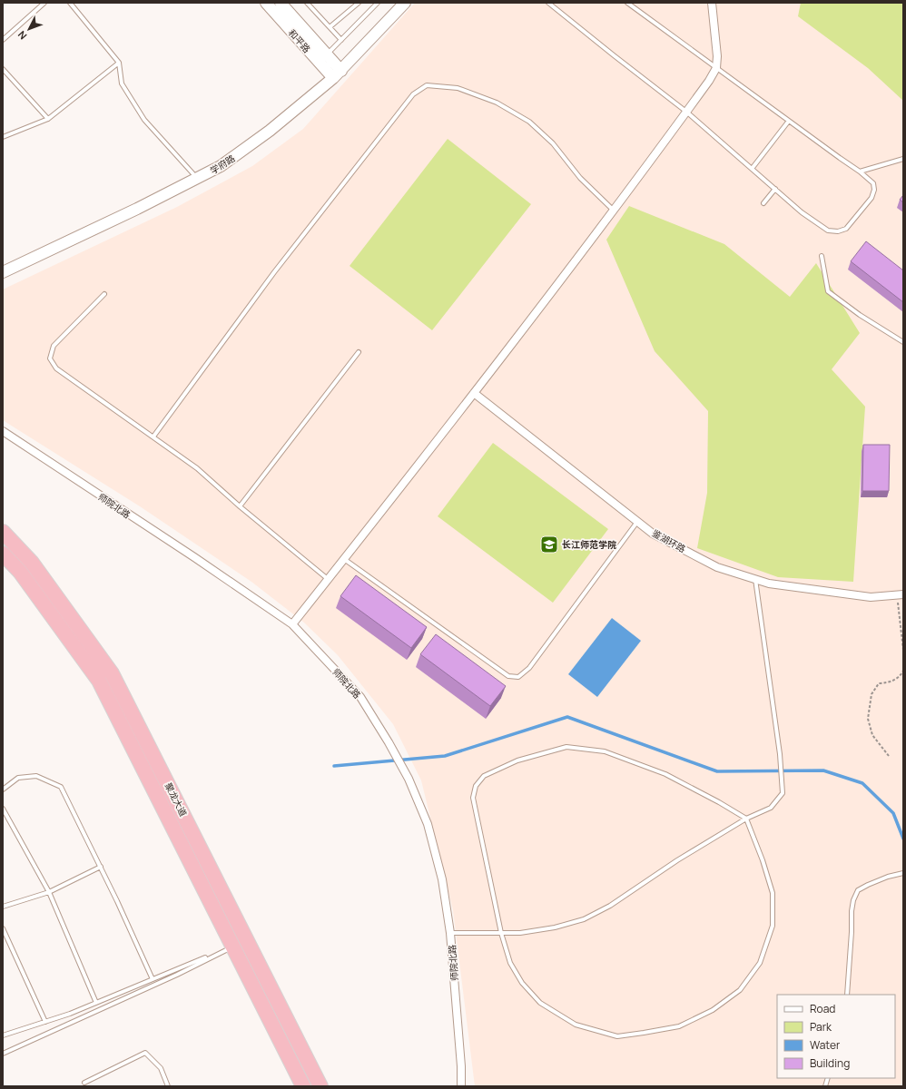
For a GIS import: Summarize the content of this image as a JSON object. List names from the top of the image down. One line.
{"streets":{"highway":["聚龙大道"],"street":["和平路","学府路","师院北路","鉴湖环路"]},"crossings":[["和平路","学府路"]],"places":{"school or university":["长江师范学院"]},"legend":["Road","Park","Water","Building"],"north":"bottom left"}
